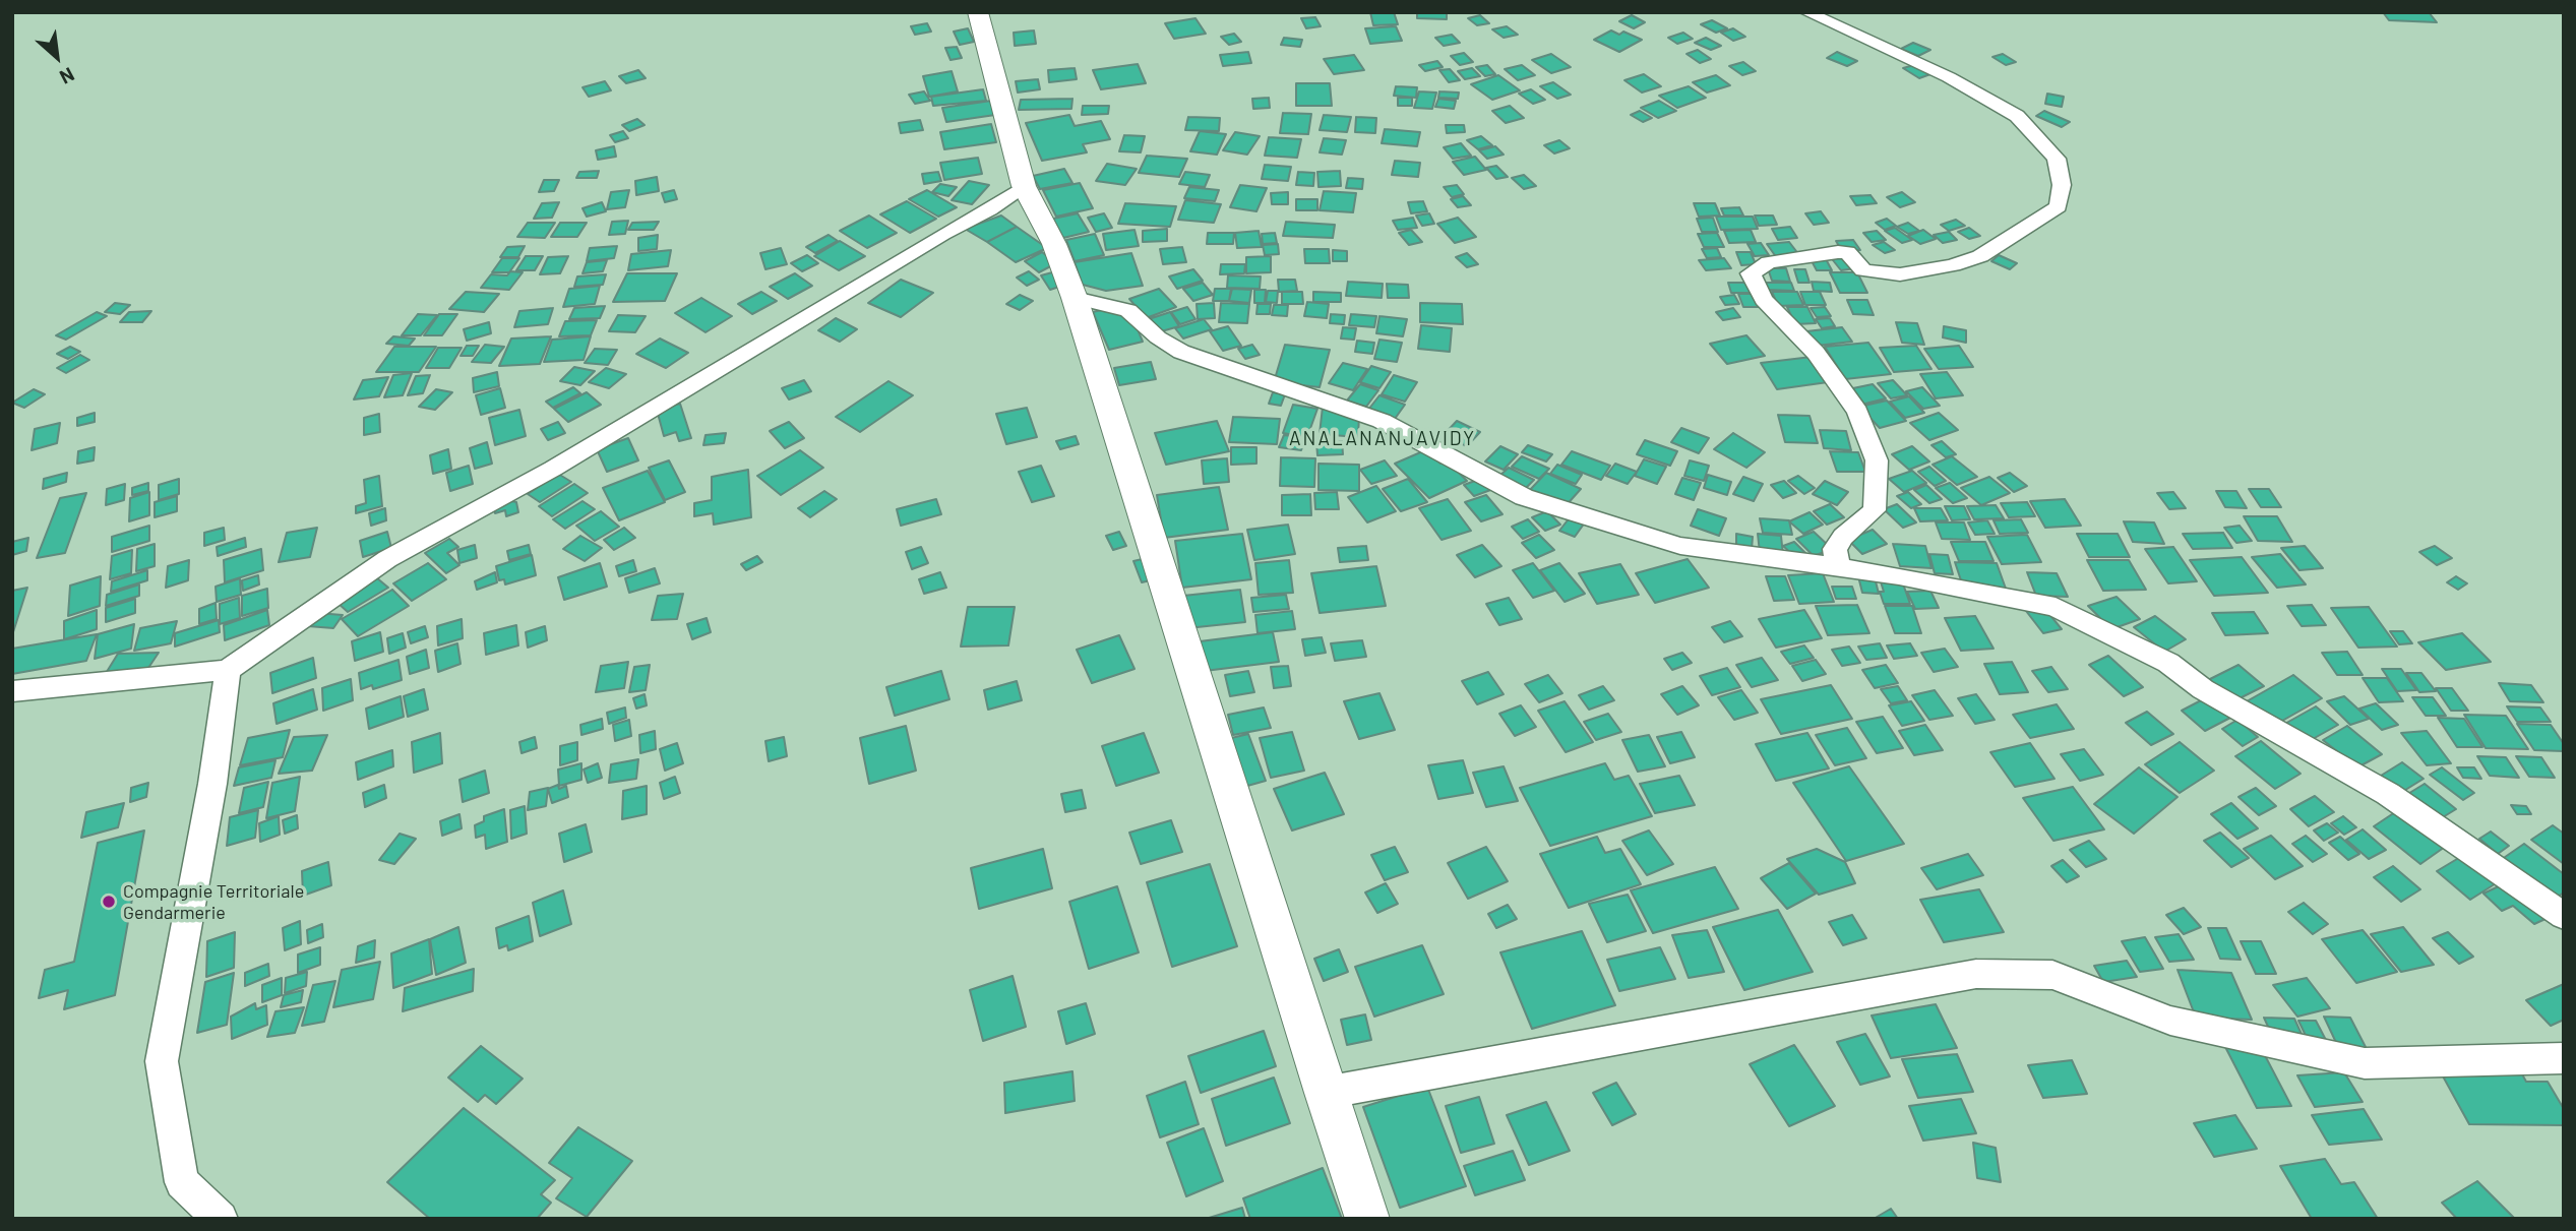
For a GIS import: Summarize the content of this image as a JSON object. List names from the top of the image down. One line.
{"districts":["ANALANANJAVIDY"],"places":["Compagnie Territoriale Gendarmerie"],"north":"bottom right"}
